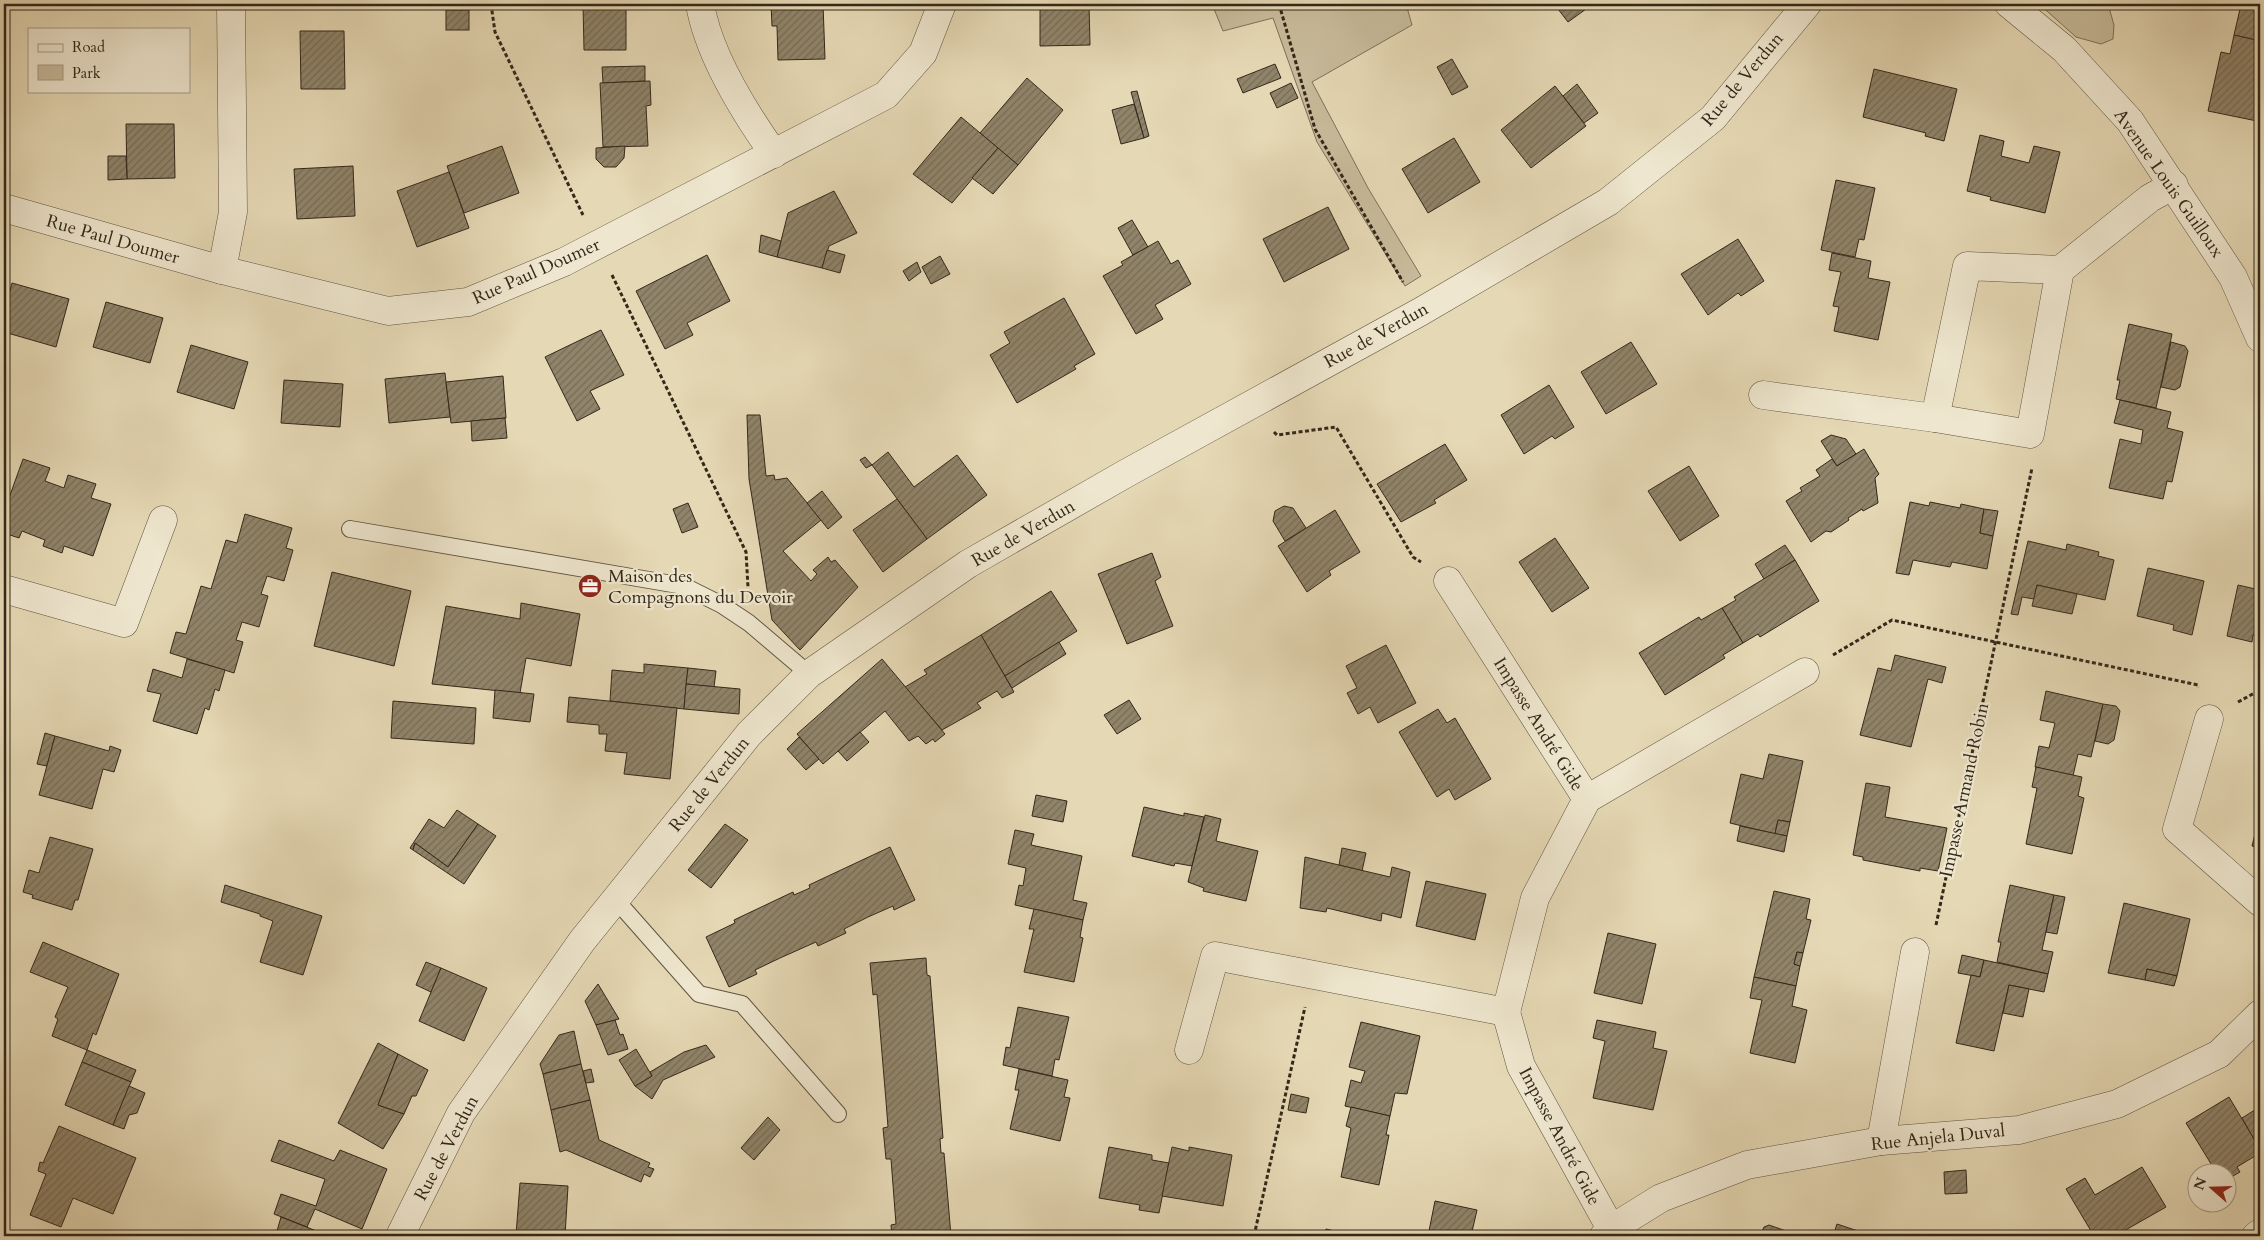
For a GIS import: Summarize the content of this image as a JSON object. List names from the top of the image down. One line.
{"streets":{"street":["Rue de Verdun","Avenue Louis Guilloux","Rue Paul Doumer","Impasse André Gide","Rue Anjela Duval"],"path":["Impasse Armand Robin"]},"crossings":[["Impasse André Gide","Rue Anjela Duval"]],"places":{"office":["Maison des Compagnons du Devoir"]},"legend":["Road","Park"],"north":"left"}
